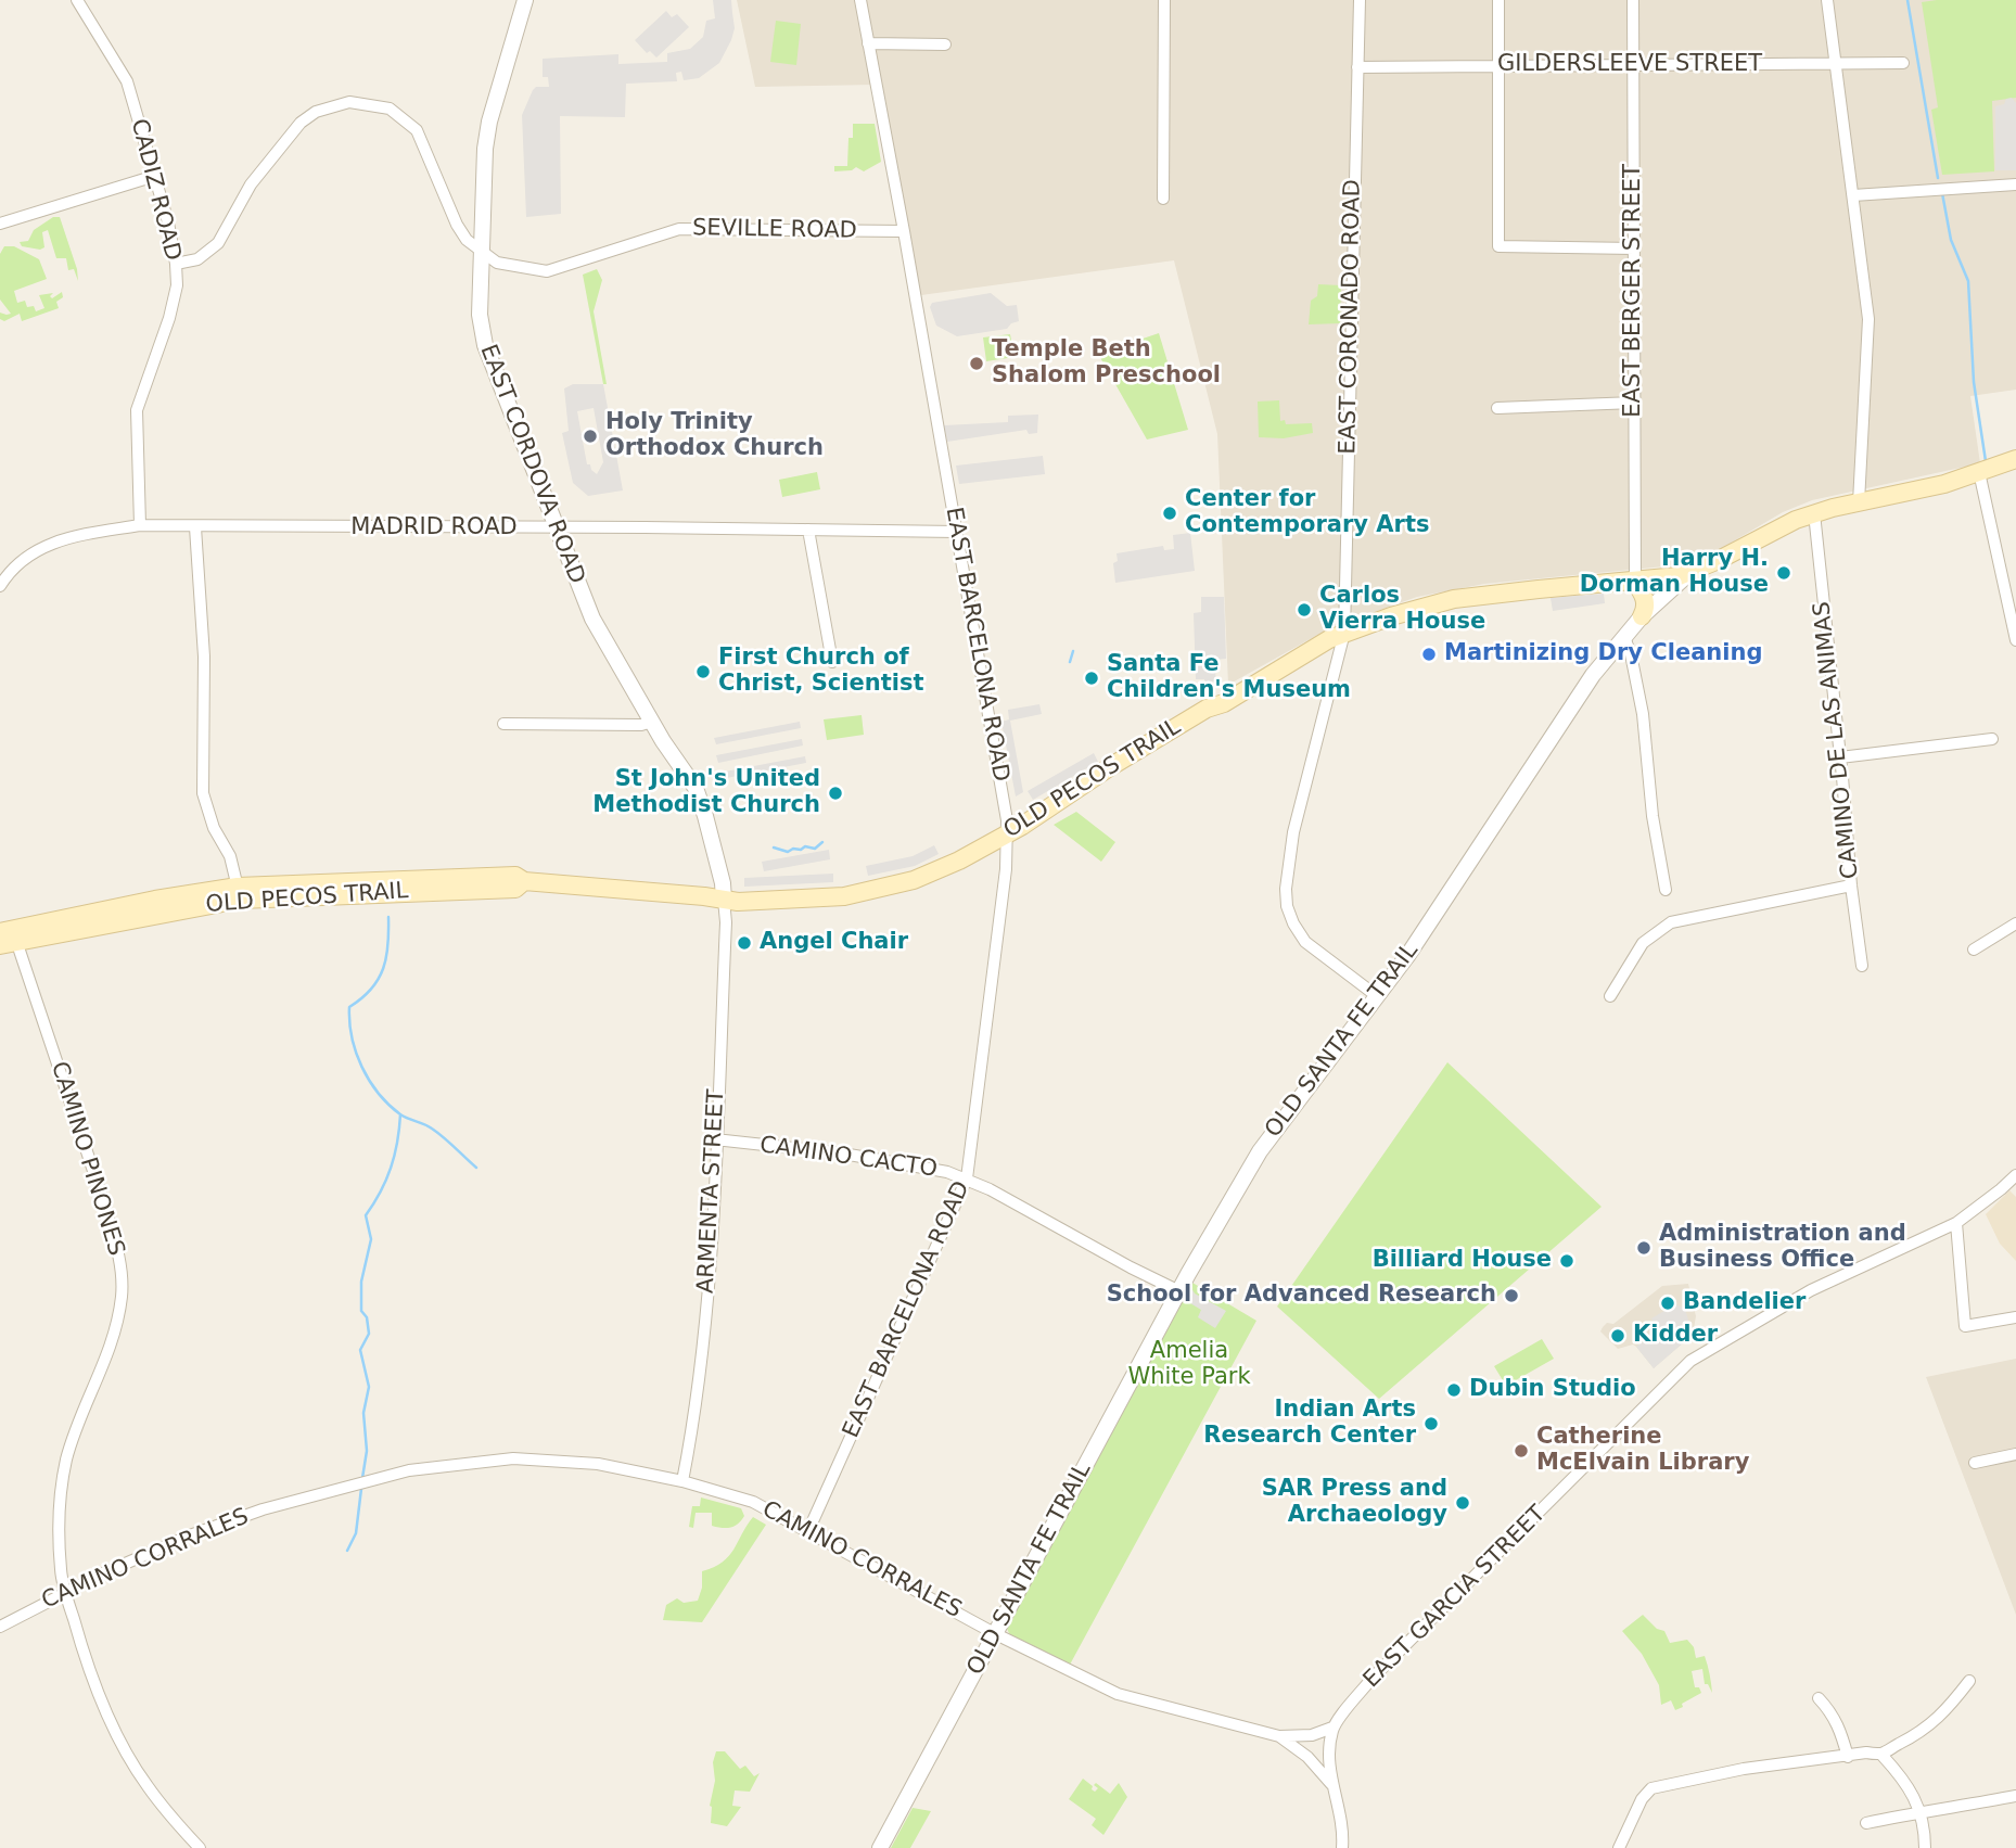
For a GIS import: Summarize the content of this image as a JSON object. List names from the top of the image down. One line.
{"streets":{"main road":["OLD PECOS TRAIL","OLD SANTA FE TRAIL"],"street":["GILDERSLEEVE STREET","CADIZ ROAD","SEVILLE ROAD","EAST BERGER STREET","EAST CORONADO ROAD","EAST CORDOVA ROAD","MADRID ROAD","EAST BARCELONA ROAD","CAMINO DE LAS ANIMAS","CAMINO CACTO","CAMINO PINONES","ARMENTA STREET","CAMINO CORRALES","EAST GARCIA STREET"]},"crossings":[["GILDERSLEEVE STREET","EAST BERGER STREET"],["GILDERSLEEVE STREET","EAST CORONADO ROAD"],["CADIZ ROAD","SEVILLE ROAD"],["CADIZ ROAD","MADRID ROAD"],["SEVILLE ROAD","EAST CORDOVA ROAD"],["SEVILLE ROAD","EAST BARCELONA ROAD"],["EAST BERGER STREET","OLD PECOS TRAIL"],["EAST CORONADO ROAD","OLD PECOS TRAIL"],["EAST CORONADO ROAD","OLD SANTA FE TRAIL"],["EAST CORDOVA ROAD","MADRID ROAD"],["EAST CORDOVA ROAD","OLD PECOS TRAIL"],["EAST CORDOVA ROAD","ARMENTA STREET"],["MADRID ROAD","EAST BARCELONA ROAD"],["EAST BARCELONA ROAD","OLD PECOS TRAIL"],["EAST BARCELONA ROAD","CAMINO CACTO"],["EAST BARCELONA ROAD","CAMINO CORRALES"],["CAMINO DE LAS ANIMAS","OLD SANTA FE TRAIL"],["OLD PECOS TRAIL","OLD SANTA FE TRAIL"],["OLD PECOS TRAIL","CAMINO PINONES"],["OLD PECOS TRAIL","ARMENTA STREET"],["OLD SANTA FE TRAIL","CAMINO CACTO"],["OLD SANTA FE TRAIL","CAMINO CORRALES"],["CAMINO CACTO","ARMENTA STREET"],["CAMINO PINONES","CAMINO CORRALES"],["ARMENTA STREET","CAMINO CORRALES"],["CAMINO CORRALES","EAST GARCIA STREET"]],"parks":["Amelia White Park"],"places":["Temple Beth Shalom Preschool","Holy Trinity Orthodox Church","Center for Contemporary Arts","Harry H. Dorman House","Carlos Vierra House","Martinizing Dry Cleaning","First Church of Christ, Scientist","Santa Fe Children's Museum","St John's United Methodist Church","Angel Chair","Administration and Business Office","Billiard House","School for Advanced Research","Bandelier","Kidder","Dubin Studio","Indian Arts Research Center","Catherine McElvain Library","SAR Press and Archaeology"]}
